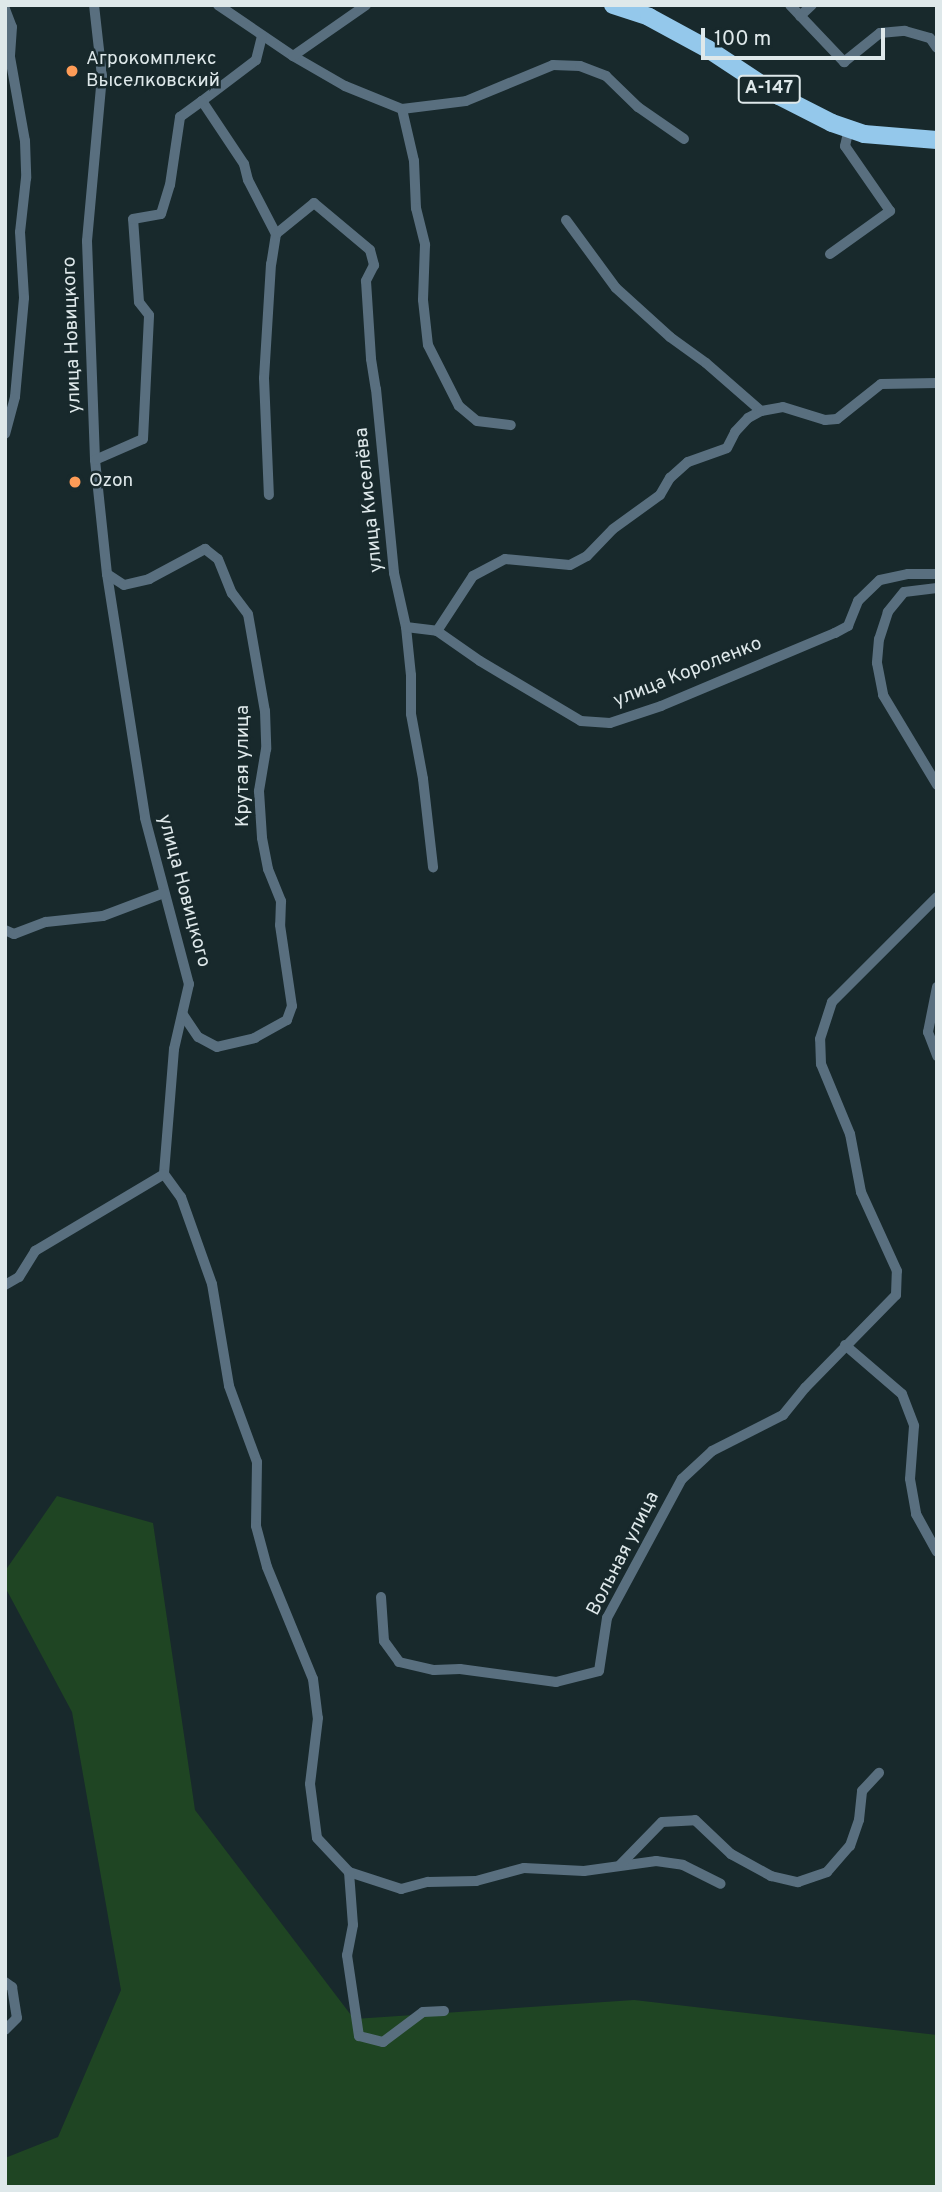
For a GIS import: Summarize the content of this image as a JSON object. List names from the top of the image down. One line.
{"streets":{"highway":["А-147"],"street":["улица Новицкого","улица Киселёва","улица Короленко","Крутая улица","Вольная улица"]},"crossings":[["улица Новицкого","Крутая улица"],["улица Киселёва","улица Короленко"]],"places":["Агрокомплекс Выселковский","Ozon"],"scale_bar":"100 m"}
